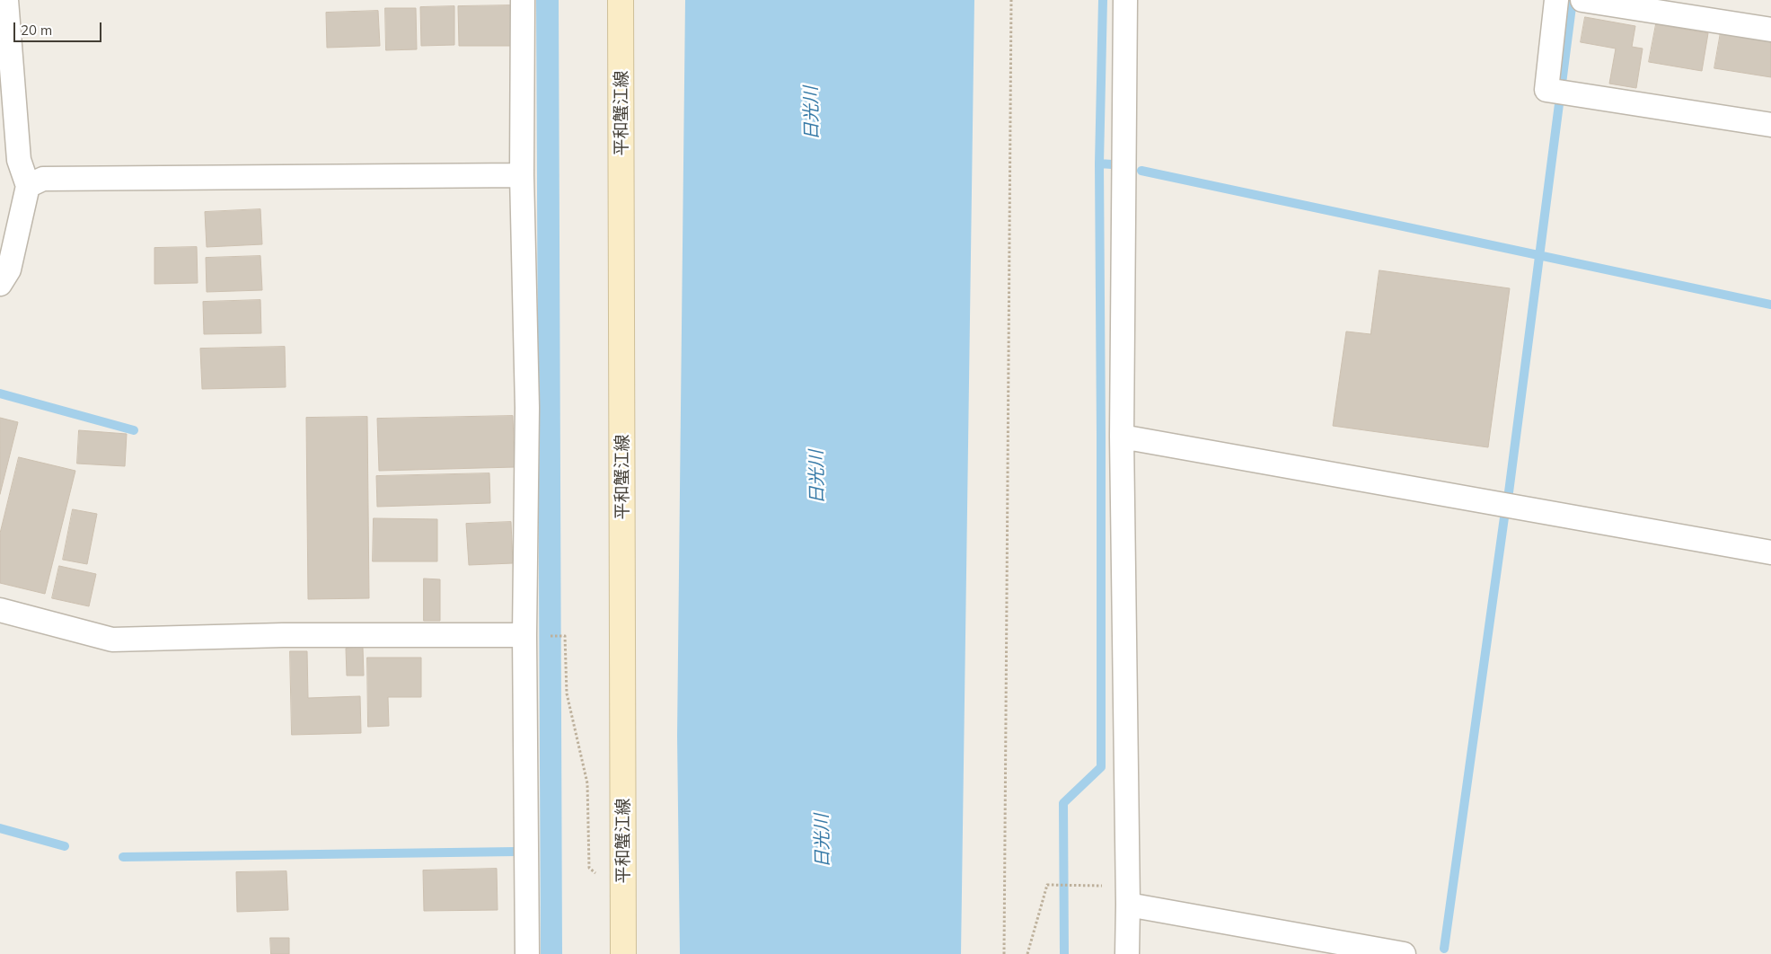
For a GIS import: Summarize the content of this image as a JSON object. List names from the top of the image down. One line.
{"streets":{"main road":["平和蟹江線"]},"water":["日光川"],"scale_bar":"20 m"}
